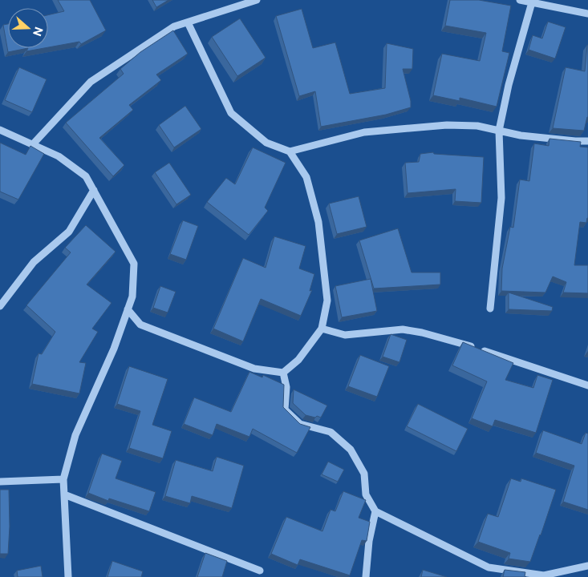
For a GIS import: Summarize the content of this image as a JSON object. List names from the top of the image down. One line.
{"north":"right"}
